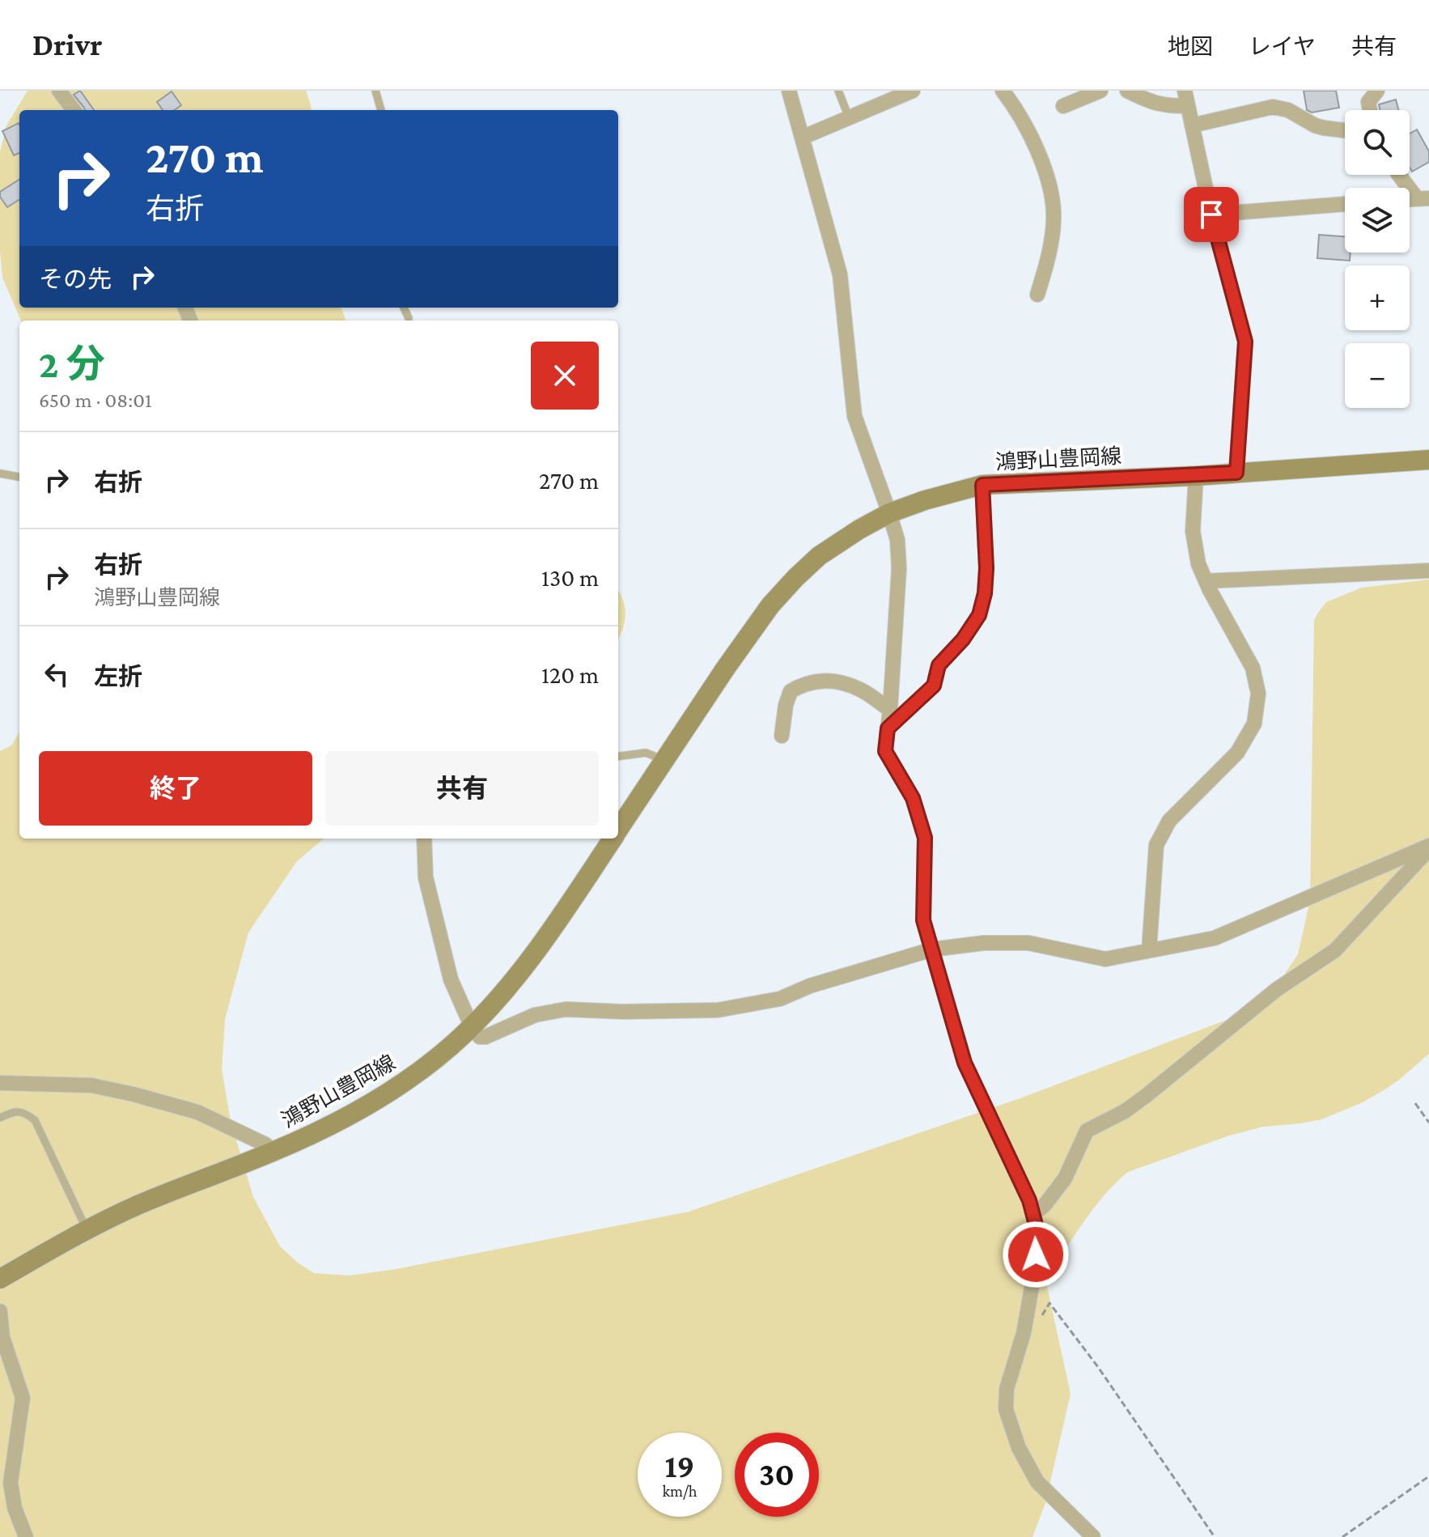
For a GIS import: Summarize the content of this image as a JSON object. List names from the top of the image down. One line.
{"streets":{"main road":["鴻野山豊岡線"]},"page":{"header":"Drivr","nav":["地図","レイヤ","共有"],"map_buttons":["+","−"],"turn":["270 m","右折"],"then":"その先","heading":["2 分","650 m · 08:01"],"list":[{"name":"右折","value":"270 m"},{"name":"右折","note":"鴻野山豊岡線","value":"130 m"},{"name":"左折","value":"120 m"}],"buttons":["終了","共有"],"speed":"19 km/h","limit":"30"}}
